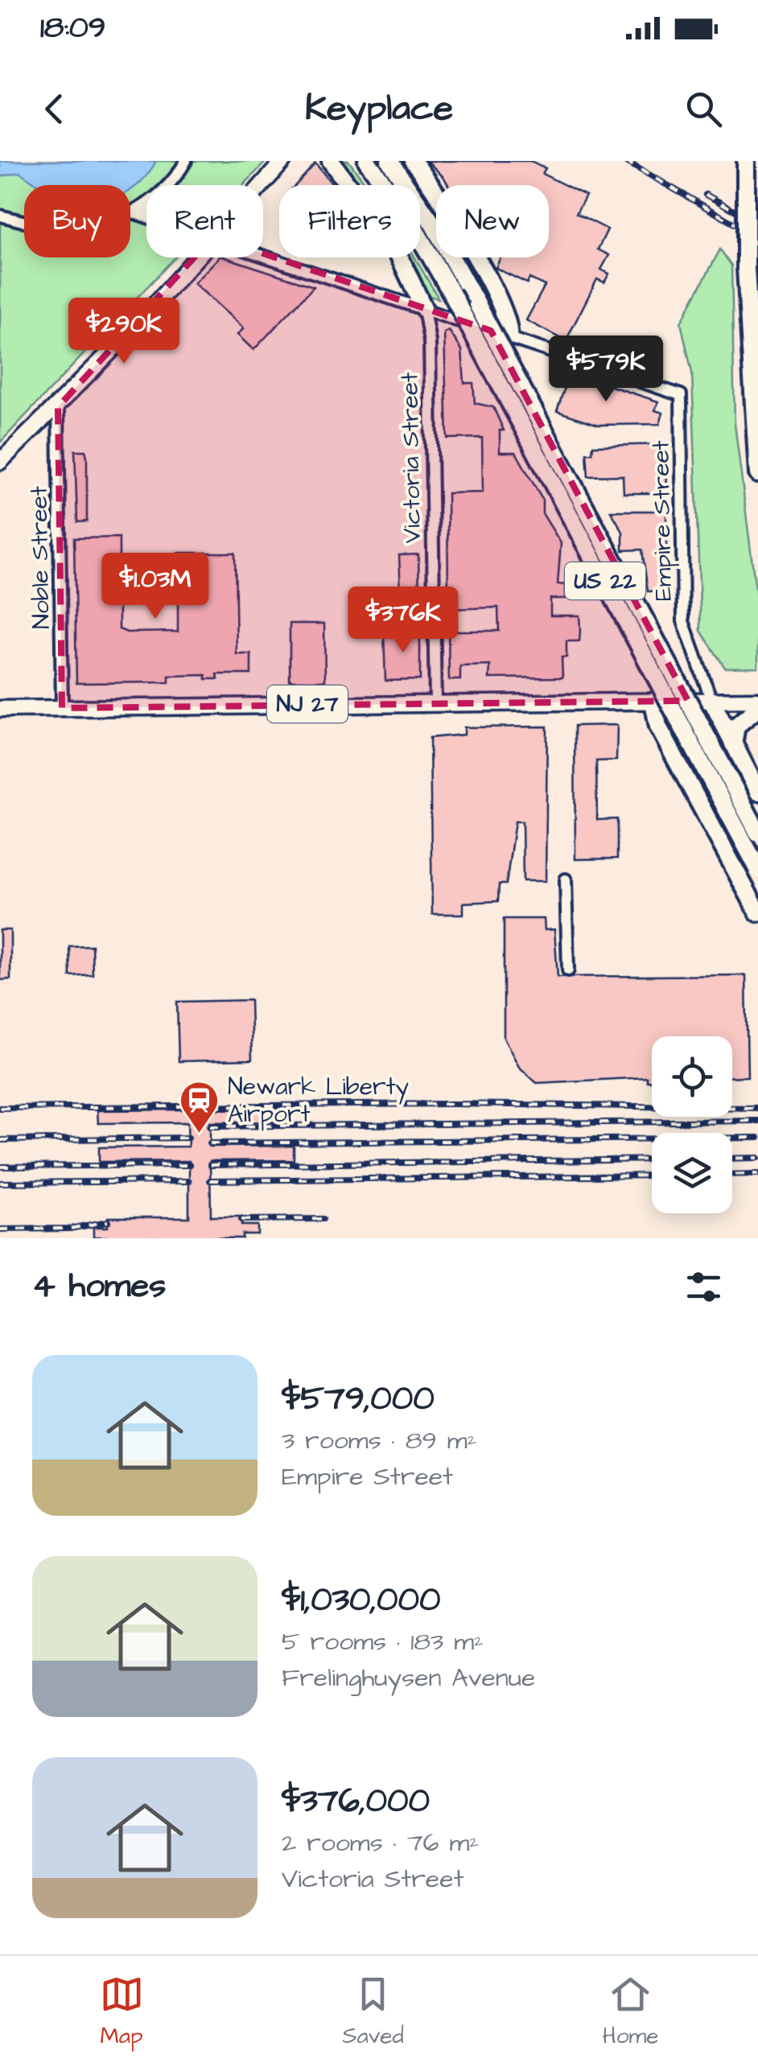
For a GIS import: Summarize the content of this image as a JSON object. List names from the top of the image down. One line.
{"streets":{"highway":["US 22"],"main road":["NJ 27"],"street":["Victoria Street","Empire Street","Noble Street"]},"crossings":[["Victoria Street","Empire Street"],["Victoria Street","NJ 27"],["Empire Street","NJ 27"],["Noble Street","NJ 27"]],"places":{"station":["Newark Liberty Airport"]},"page":{"status":"18:09","header":"Keyplace","chip":["Buy","Rent","Filters","New"],"price":["$290K","$579K","$1.03M","$376K"],"heading":"4 homes","list":[{"name":"$579,000","note":"3 rooms · 89 m² · Empire Street"},{"name":"$1,030,000","note":"5 rooms · 183 m² · Frelinghuysen Avenue"},{"name":"$376,000","note":"2 rooms · 76 m² · Victoria Street"}],"tabs":["Map","Saved","Home"]}}
